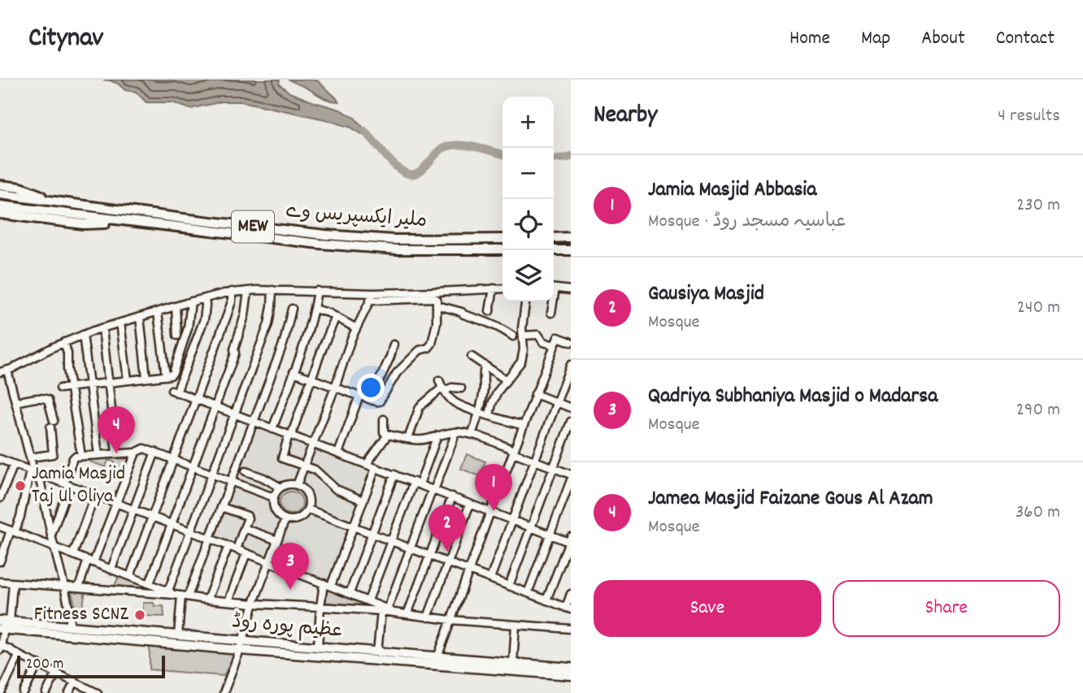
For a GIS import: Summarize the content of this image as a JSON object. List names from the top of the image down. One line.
{"streets":{"highway":["ملیر ایکسپریس وے","MEW"],"main road":["عظیم پورہ روڈ"]},"places":["Jamia Masjid Taj Ul Oliya","Fitness SCNZ"],"scale_bar":"200 m","page":{"header":"Citynav","nav":["Home","Map","About","Contact"],"heading":["Nearby","4 results"],"map_buttons":["+","−"],"list":[{"mark":"1","name":"Jamia Masjid Abbasia","note":"Mosque · عباسیہ مسجد روڈ","value":"230 m"},{"mark":"2","name":"Gausiya Masjid","note":"Mosque","value":"240 m"},{"mark":"3","name":"Qadriya Subhaniya Masjid o Madarsa","note":"Mosque","value":"290 m"},{"mark":"4","name":"Jamea Masjid Faizane Gous Al Azam","note":"Mosque","value":"360 m"}],"pins":["4","1","2","3"],"buttons":["Save","Share"],"scale":"200 m"}}
